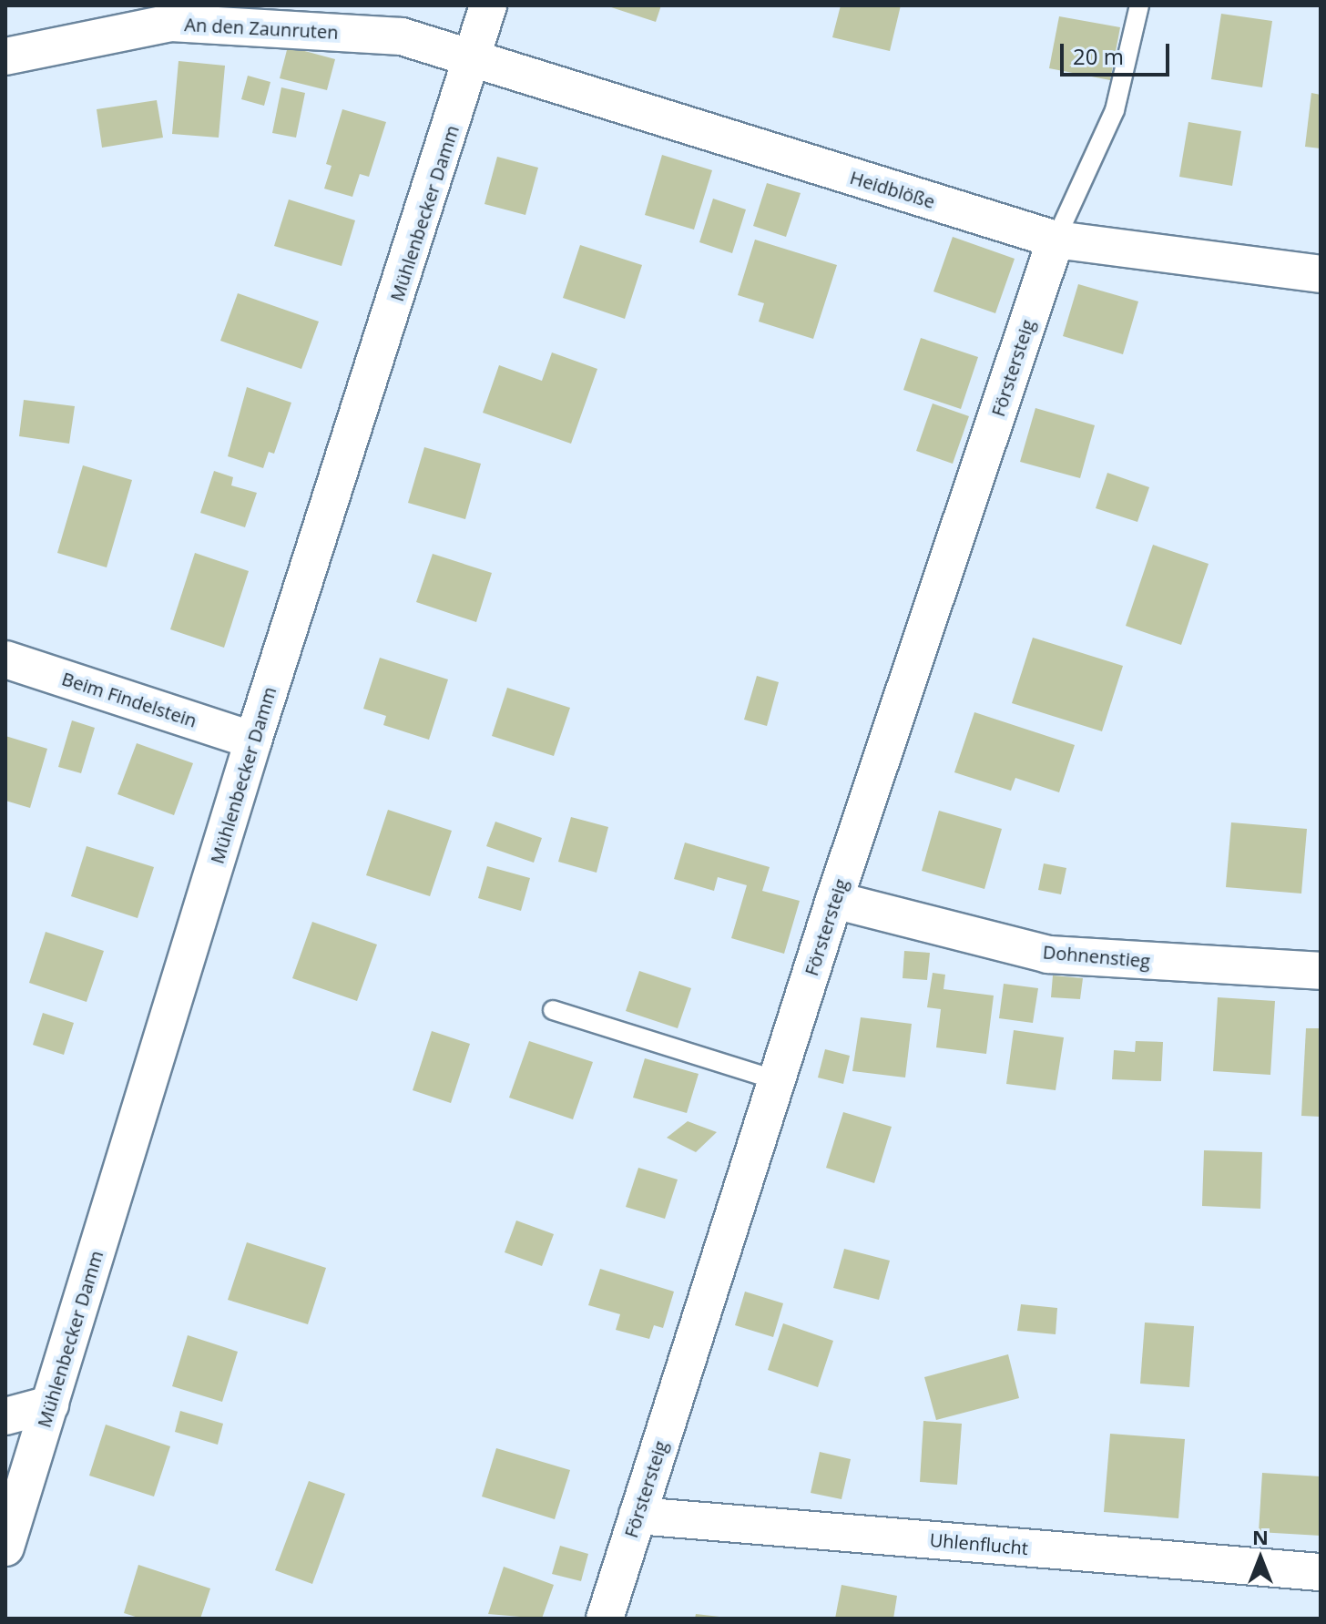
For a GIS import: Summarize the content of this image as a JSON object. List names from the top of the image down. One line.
{"streets":{"street":["An den Zaunruten","Heidblöße","Mühlenbecker Damm","Förstersteig","Beim Findelstein","Dohnenstieg","Uhlenflucht"]},"crossings":[["An den Zaunruten","Heidblöße"],["An den Zaunruten","Mühlenbecker Damm"],["Heidblöße","Mühlenbecker Damm"],["Heidblöße","Förstersteig"],["Mühlenbecker Damm","Beim Findelstein"],["Förstersteig","Dohnenstieg"],["Förstersteig","Uhlenflucht"]],"scale_bar":"20 m","north":"top"}
